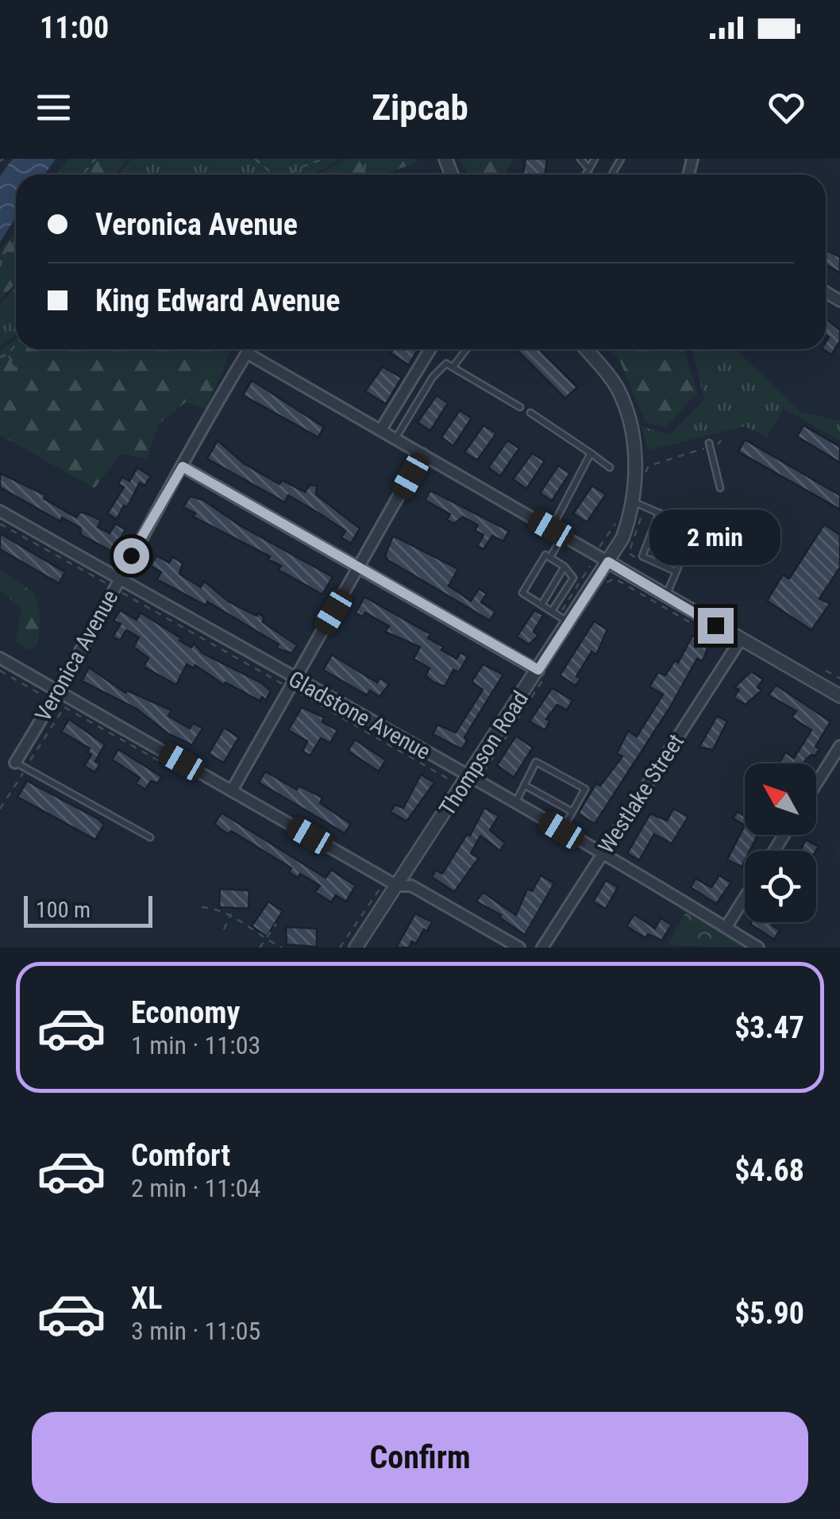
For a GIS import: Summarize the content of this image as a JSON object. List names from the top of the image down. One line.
{"streets":{"street":["Veronica Avenue","Gladstone Avenue","Thompson Road","Westlake Street"]},"crossings":[["Veronica Avenue","Gladstone Avenue"],["Gladstone Avenue","Thompson Road"],["Gladstone Avenue","Westlake Street"]],"scale_bar":"100 m","north":"top left","page":{"status":"11:00","header":"Zipcab","banner":["Veronica Avenue","King Edward Avenue"],"bubble":"2 min","scale":"100 m","list":[{"name":"Economy","note":"1 min · 11:03","value":"$3.47"},{"name":"Comfort","note":"2 min · 11:04","value":"$4.68"},{"name":"XL","note":"3 min · 11:05","value":"$5.90"}],"buttons":"Confirm"}}
